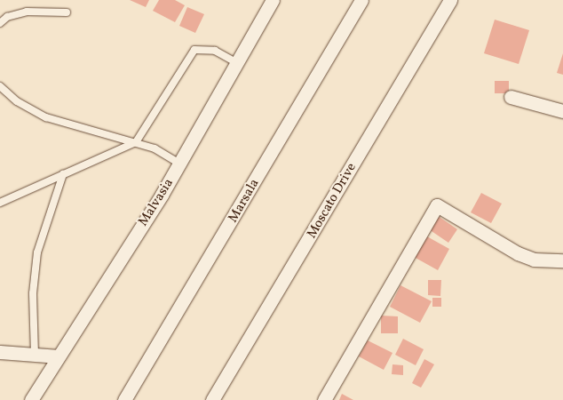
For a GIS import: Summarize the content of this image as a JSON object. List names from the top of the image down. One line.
{"streets":{"street":["Marsala","Moscato Drive","Malvasia"]}}
